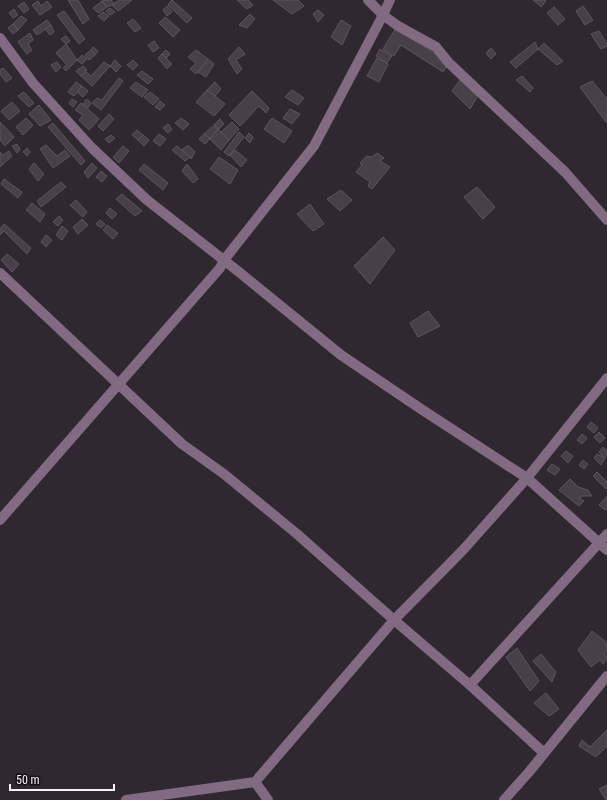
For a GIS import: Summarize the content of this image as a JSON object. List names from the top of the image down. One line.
{"scale_bar":"50 m"}
